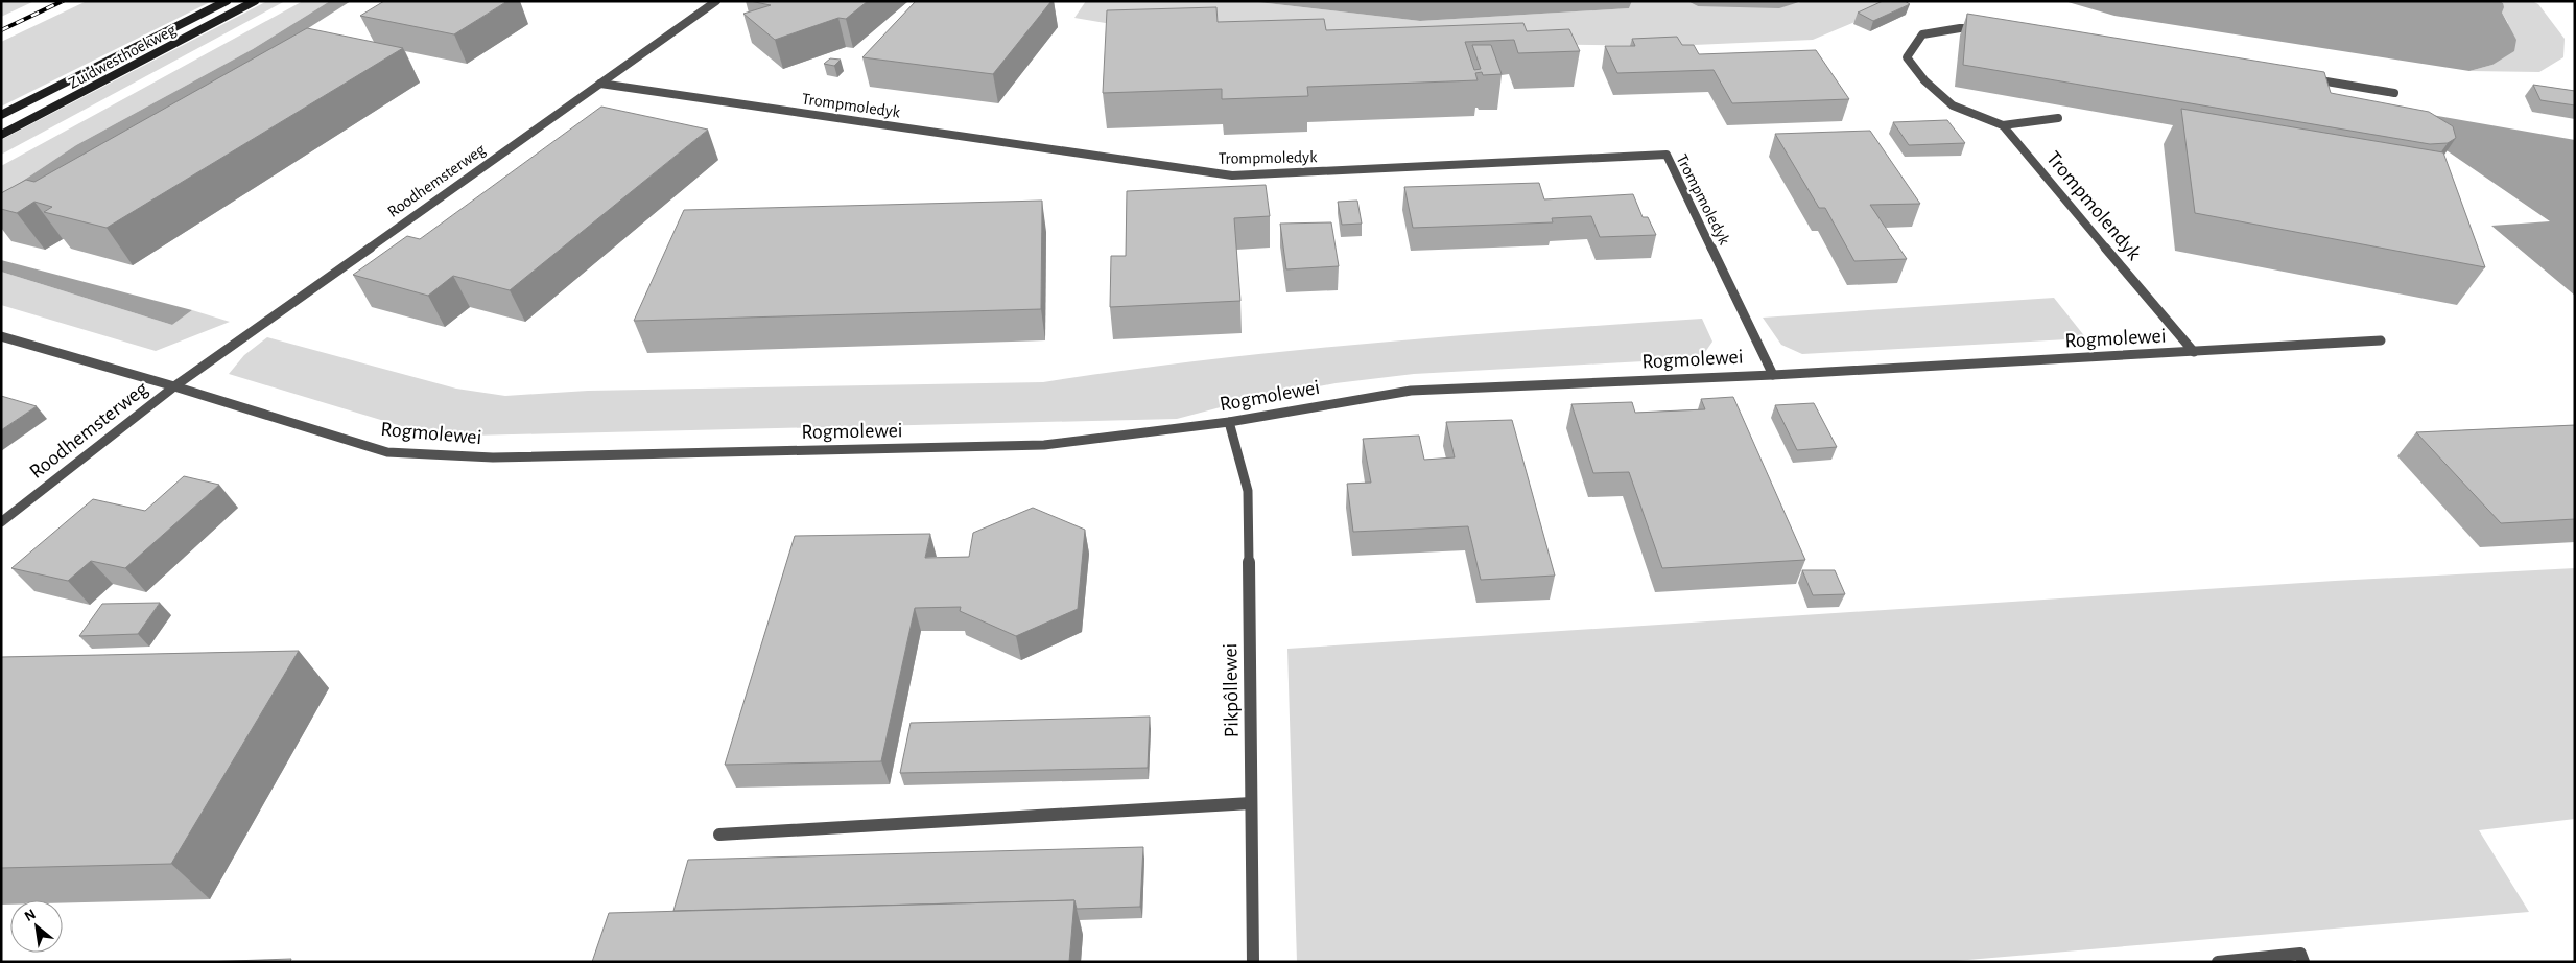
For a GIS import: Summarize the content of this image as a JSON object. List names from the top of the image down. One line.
{"streets":{"street":["Zuidwesthoekweg","Trompmoledyk","Roodhemsterweg","Trompmolendyk","Rogmolewei","Pikpôllewei"]},"crossings":[["Trompmoledyk","Roodhemsterweg"],["Trompmoledyk","Rogmolewei"],["Roodhemsterweg","Rogmolewei"],["Trompmolendyk","Rogmolewei"],["Rogmolewei","Pikpôllewei"]],"north":"top left"}
